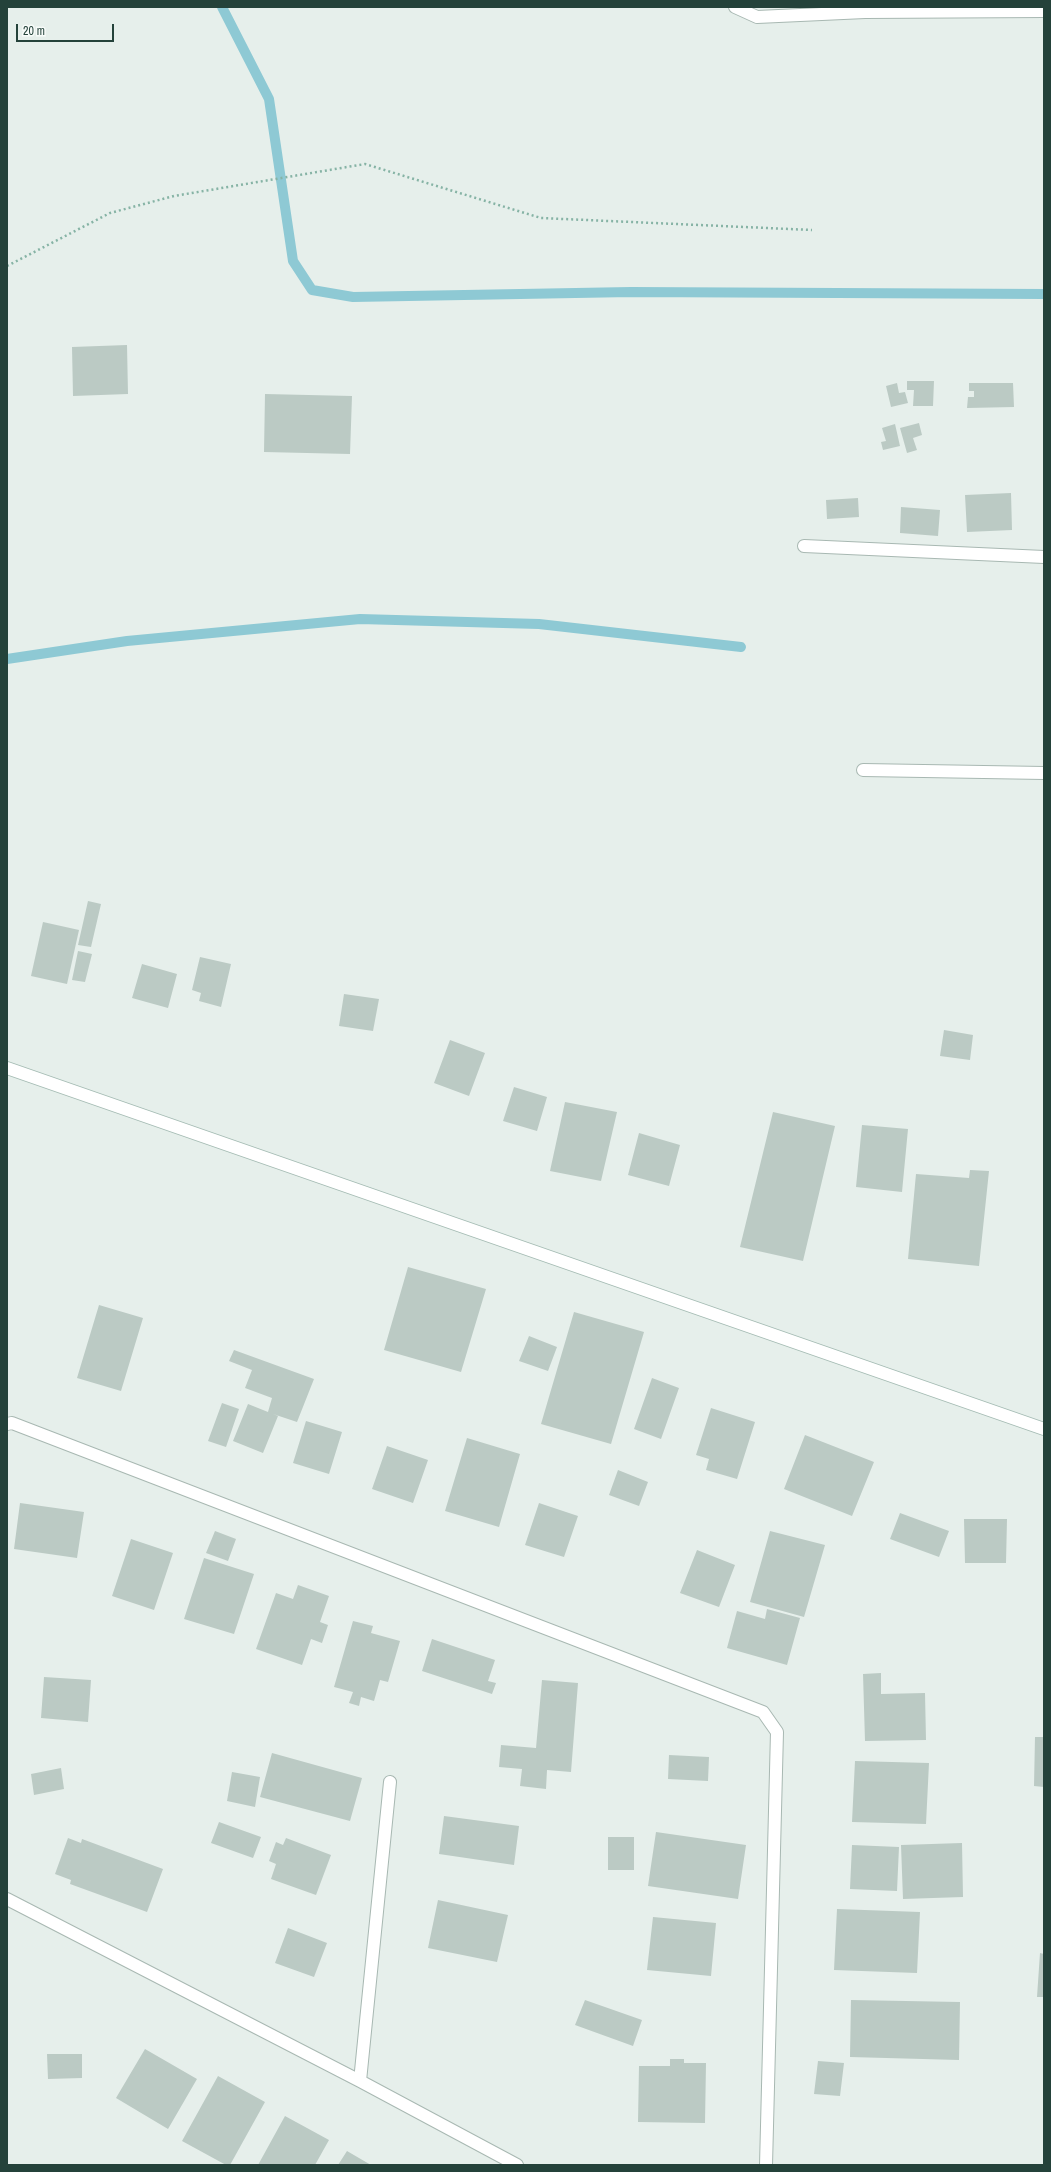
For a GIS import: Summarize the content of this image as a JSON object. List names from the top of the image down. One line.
{"scale_bar":"20 m"}
